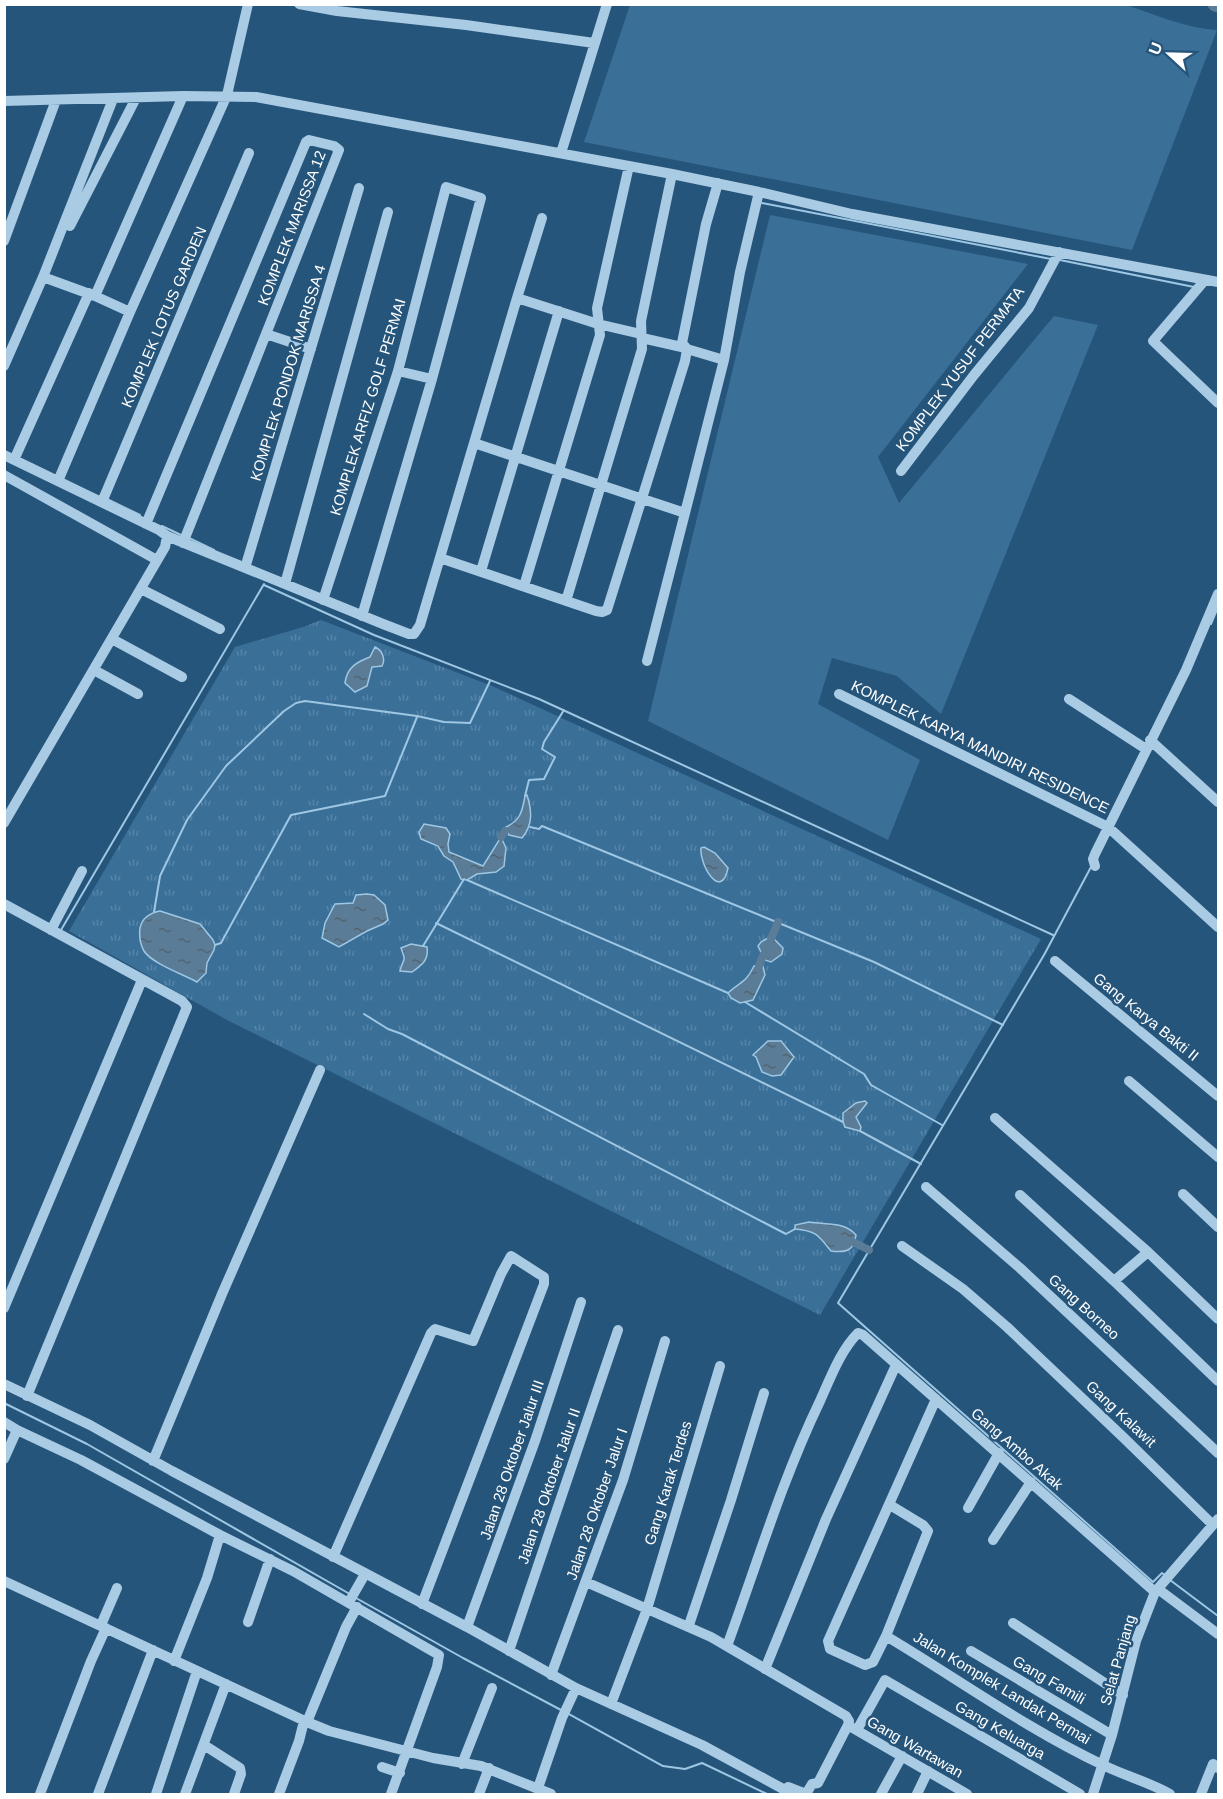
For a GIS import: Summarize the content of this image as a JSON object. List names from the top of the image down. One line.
{"streets":{"street":["KOMPLEK MARISSA 12","KOMPLEK LOTUS GARDEN","KOMPLEK YUSUF PERMATA","KOMPLEK PONDOK MARISSA 4","KOMPLEK ARFIZ GOLF PERMAI","KOMPLEK KARYA MANDIRI RESIDENCE","Gang Karya Bakti II","Gang Borneo","Gang Kalawit","Gang Ambo Akak","Jalan 28 Oktober Jalur III","Gang Karak Terdes","Jalan 28 Oktober Jalur II","Jalan 28 Oktober Jalur I","Selat Panjang","Gang Famili","Jalan Komplek Landak Permai","Gang Keluarga","Gang Wartawan"]},"crossings":[["Gang Kalawit","Selat Panjang"],["Gang Ambo Akak","Selat Panjang"],["Gang Ambo Akak","Gang Wartawan"],["Gang Karak Terdes","Gang Wartawan"],["Jalan 28 Oktober Jalur I","Gang Wartawan"],["Selat Panjang","Gang Famili"],["Selat Panjang","Jalan Komplek Landak Permai"],["Gang Keluarga","Gang Wartawan"]],"north":"left"}
